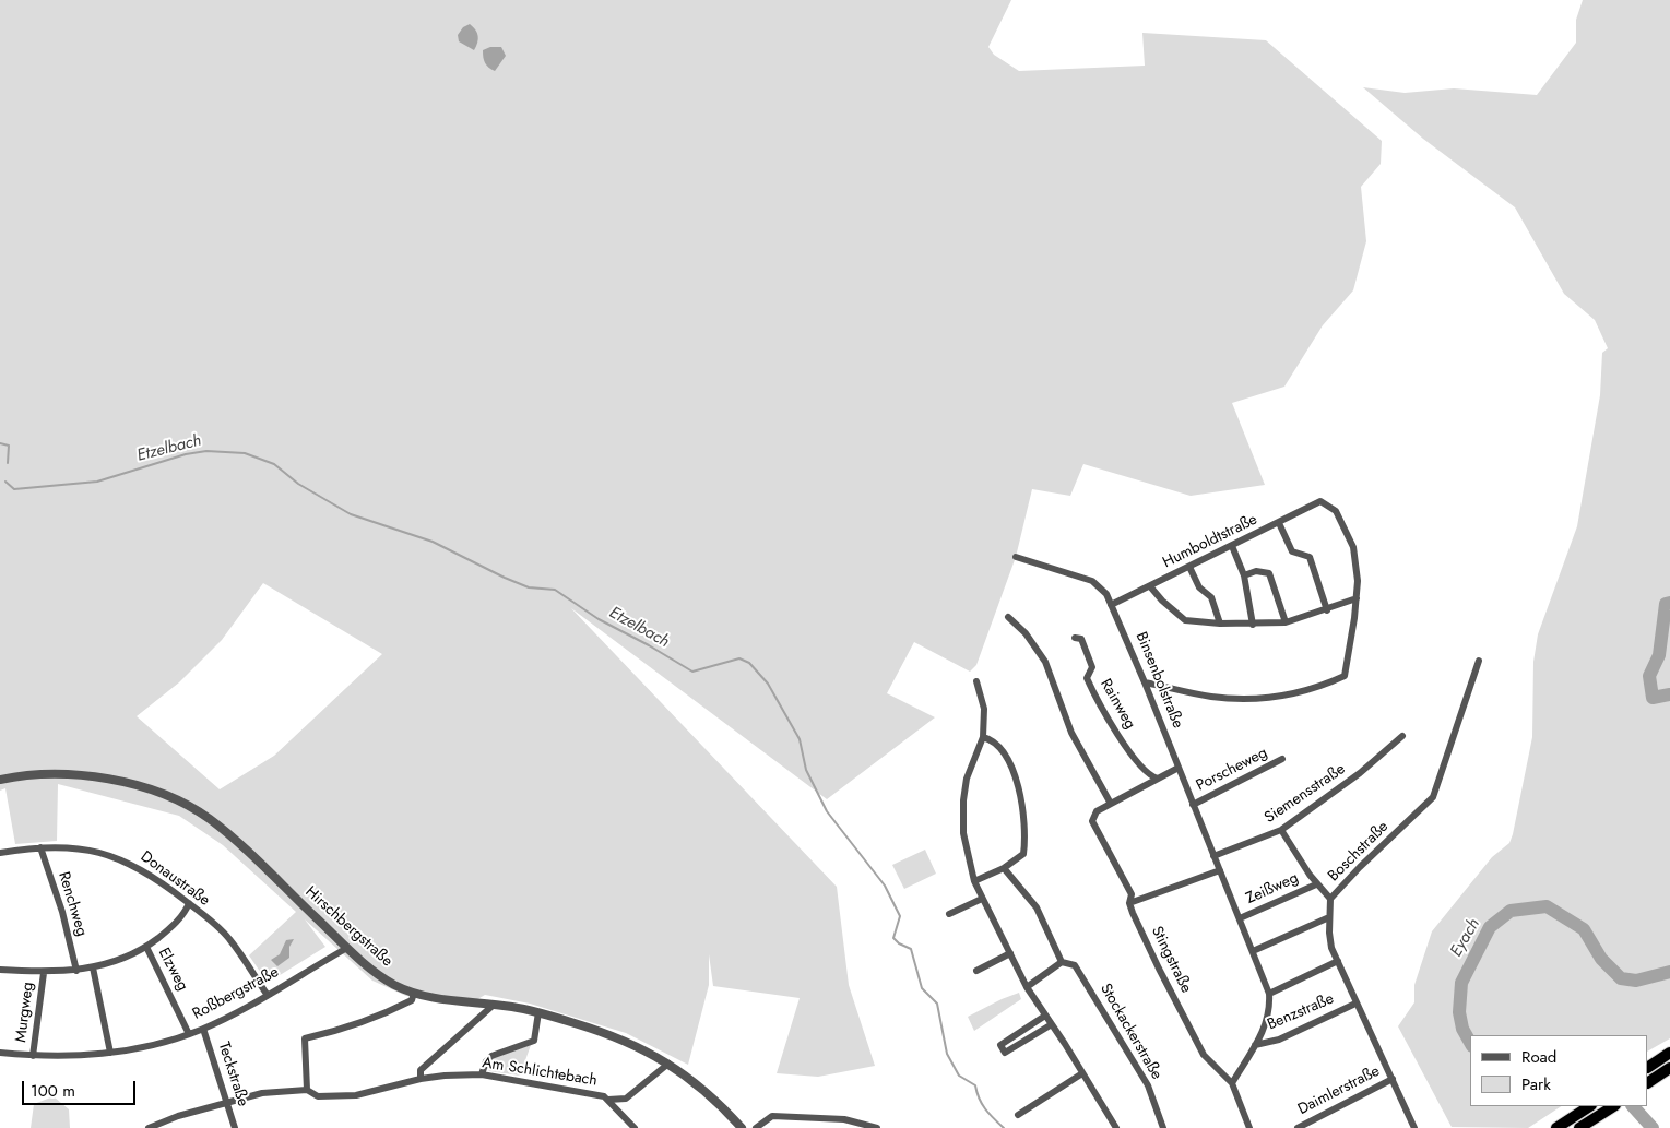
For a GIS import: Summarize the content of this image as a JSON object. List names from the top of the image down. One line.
{"streets":{"street":["Humboldtstraße","Binsenbolstraße","Rainweg","Porscheweg","Siemensstraße","Boschstraße","Donaustraße","Zeißweg","Renchweg","Hirschbergstraße","Stingstraße","Elzweg","Roßbergstraße","Murgweg","Benzstraße","Stockackerstraße","Am Schlichtebach","Teckstraße","Daimlerstraße"]},"crossings":[["Humboldtstraße","Binsenbolstraße"],["Binsenbolstraße","Porscheweg"],["Binsenbolstraße","Siemensstraße"],["Binsenbolstraße","Zeißweg"],["Binsenbolstraße","Stingstraße"],["Binsenbolstraße","Benzstraße"],["Rainweg","Stingstraße"],["Siemensstraße","Zeißweg"],["Boschstraße","Zeißweg"],["Boschstraße","Benzstraße"],["Boschstraße","Daimlerstraße"],["Donaustraße","Renchweg"],["Donaustraße","Roßbergstraße"],["Hirschbergstraße","Roßbergstraße"],["Hirschbergstraße","Am Schlichtebach"],["Elzweg","Roßbergstraße"],["Roßbergstraße","Murgweg"],["Roßbergstraße","Teckstraße"],["Am Schlichtebach","Teckstraße"]],"water":["Etzelbach","Eyach"],"legend":["Road","Park"],"scale_bar":"100 m"}
